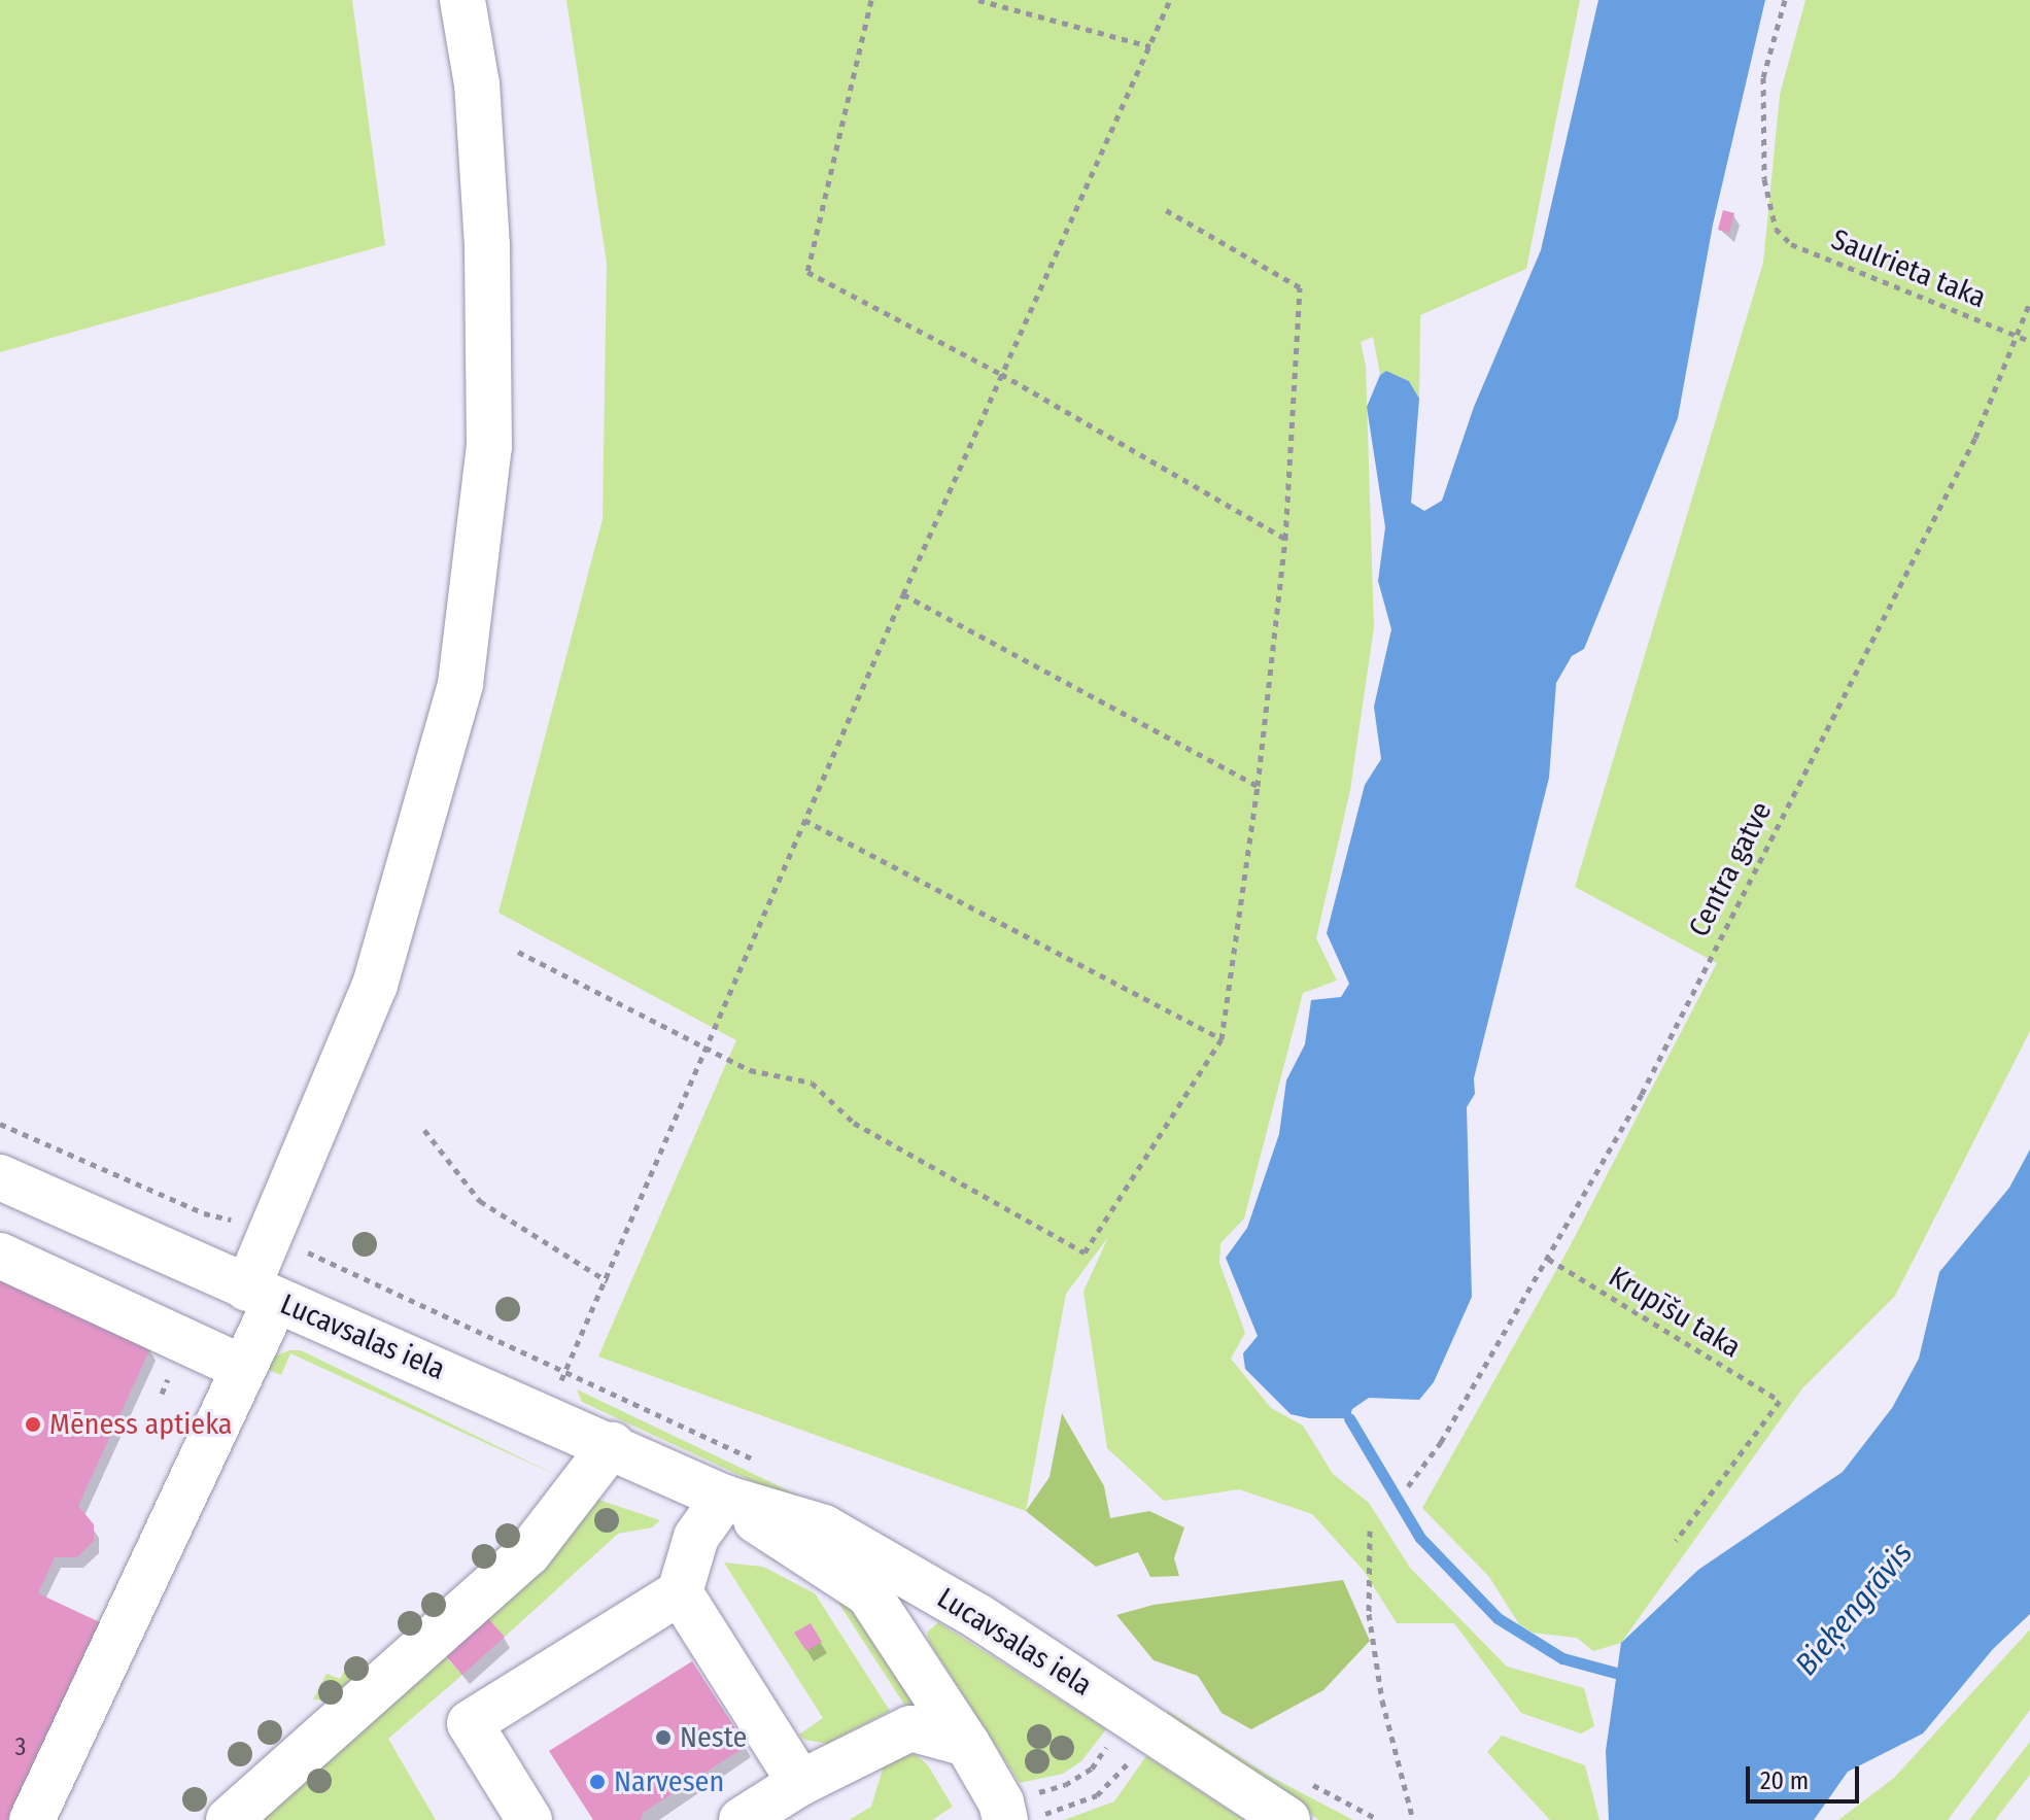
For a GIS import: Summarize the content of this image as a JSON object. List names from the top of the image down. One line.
{"streets":{"street":["Lucavsalas iela"],"path":["Saulrieta taka","Centra gatve","Krupīšu taka"]},"crossings":[["Saulrieta taka","Centra gatve"],["Centra gatve","Krupīšu taka"]],"water":["Bieķengrāvis"],"places":["Mēness aptieka","Neste","Narvesen"],"house_numbers":["3"],"scale_bar":"20 m"}
